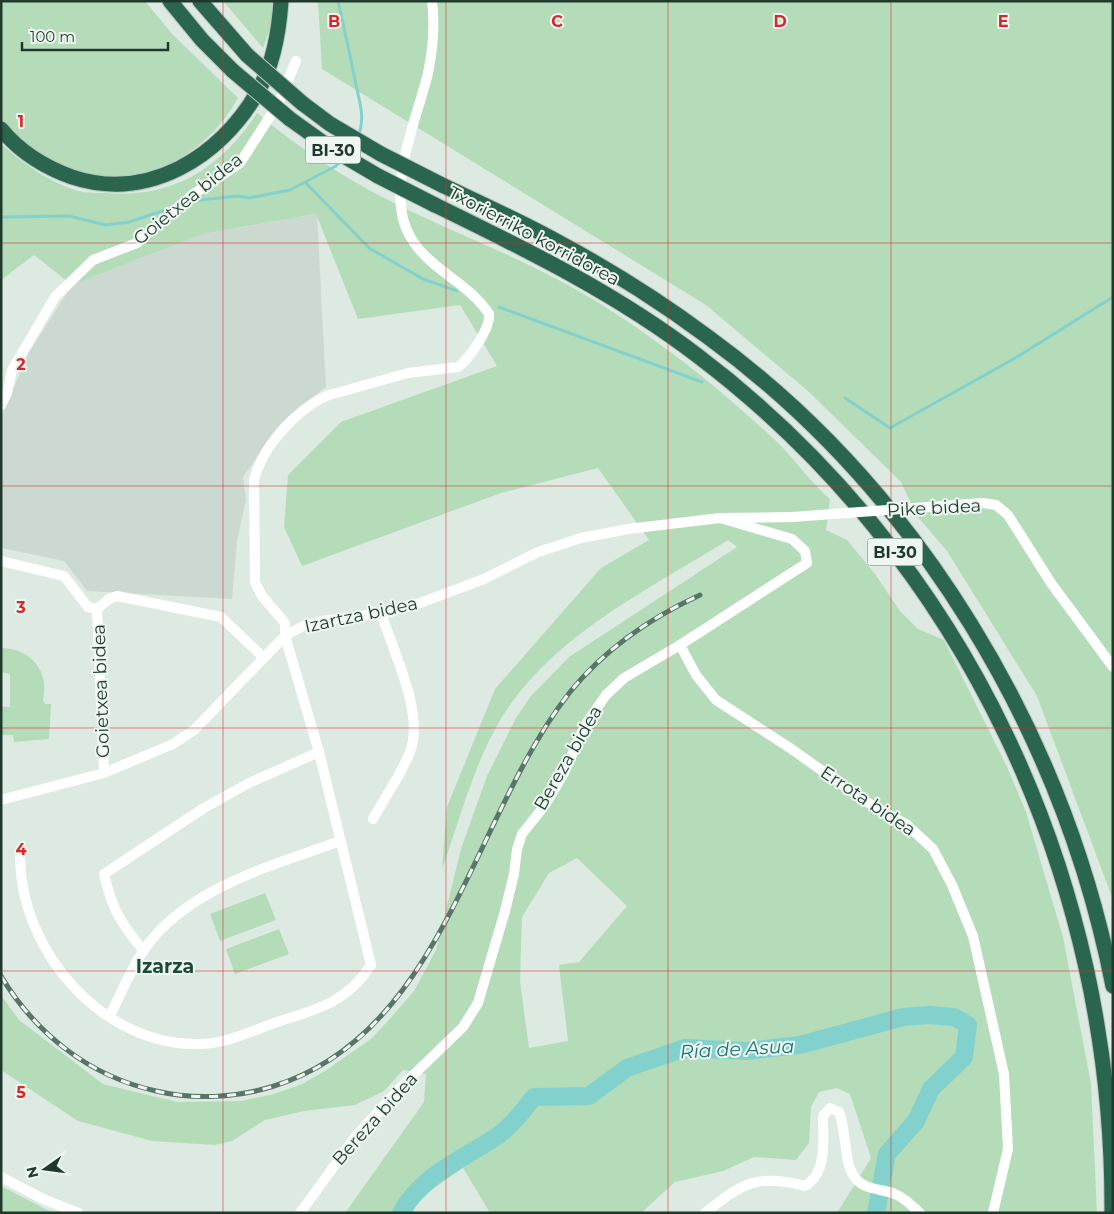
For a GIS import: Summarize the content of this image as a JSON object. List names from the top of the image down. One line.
{"streets":{"highway":["BI-30","Txorierriko korridorea"],"street":["Goietxea bidea","Pike bidea","Izartza bidea","Bereza bidea","Errota bidea"]},"crossings":[["Goietxea bidea","Izartza bidea"],["Pike bidea","Izartza bidea"],["Izartza bidea","Bereza bidea"],["Bereza bidea","Errota bidea"]],"districts":["Izarza"],"water":["Ría de Asua"],"scale_bar":"100 m","north":"left","grid":{"columns":["B","C","D","E"],"rows":["1","2","3","4","5"]}}
